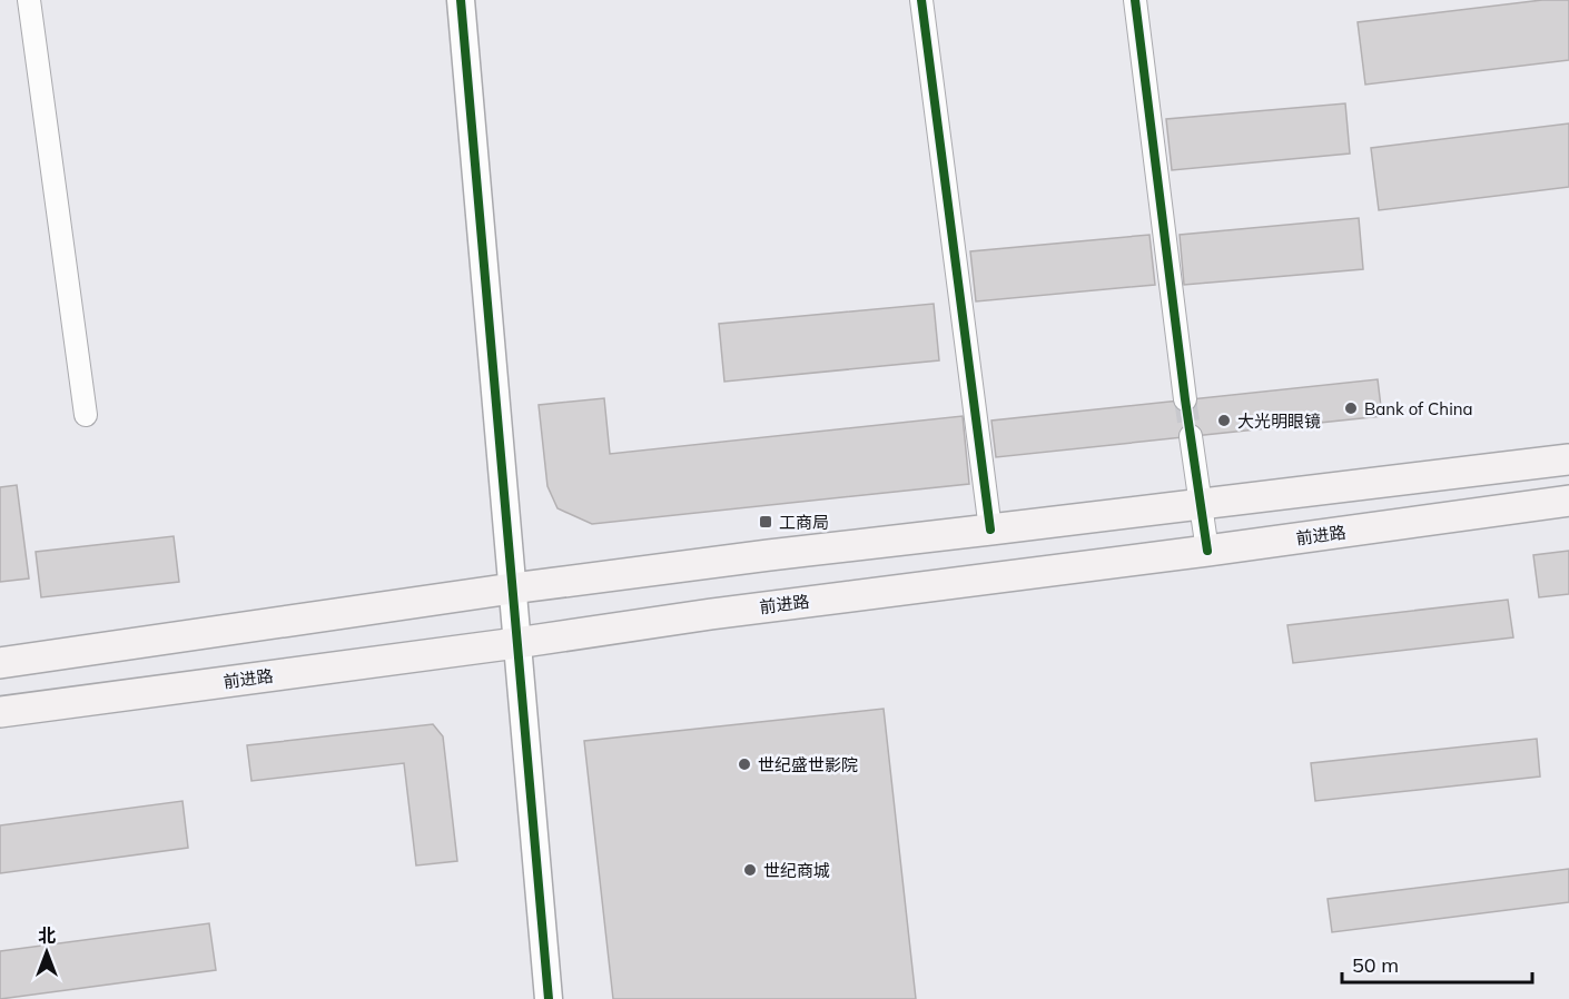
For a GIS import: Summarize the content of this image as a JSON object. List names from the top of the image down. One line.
{"streets":{"main road":["前进路"]},"places":{"other":["Bank of China","大光明眼镜","世纪盛世影院","世纪商城"],"transit":["工商局"]},"scale_bar":"50 m","north":"top"}
